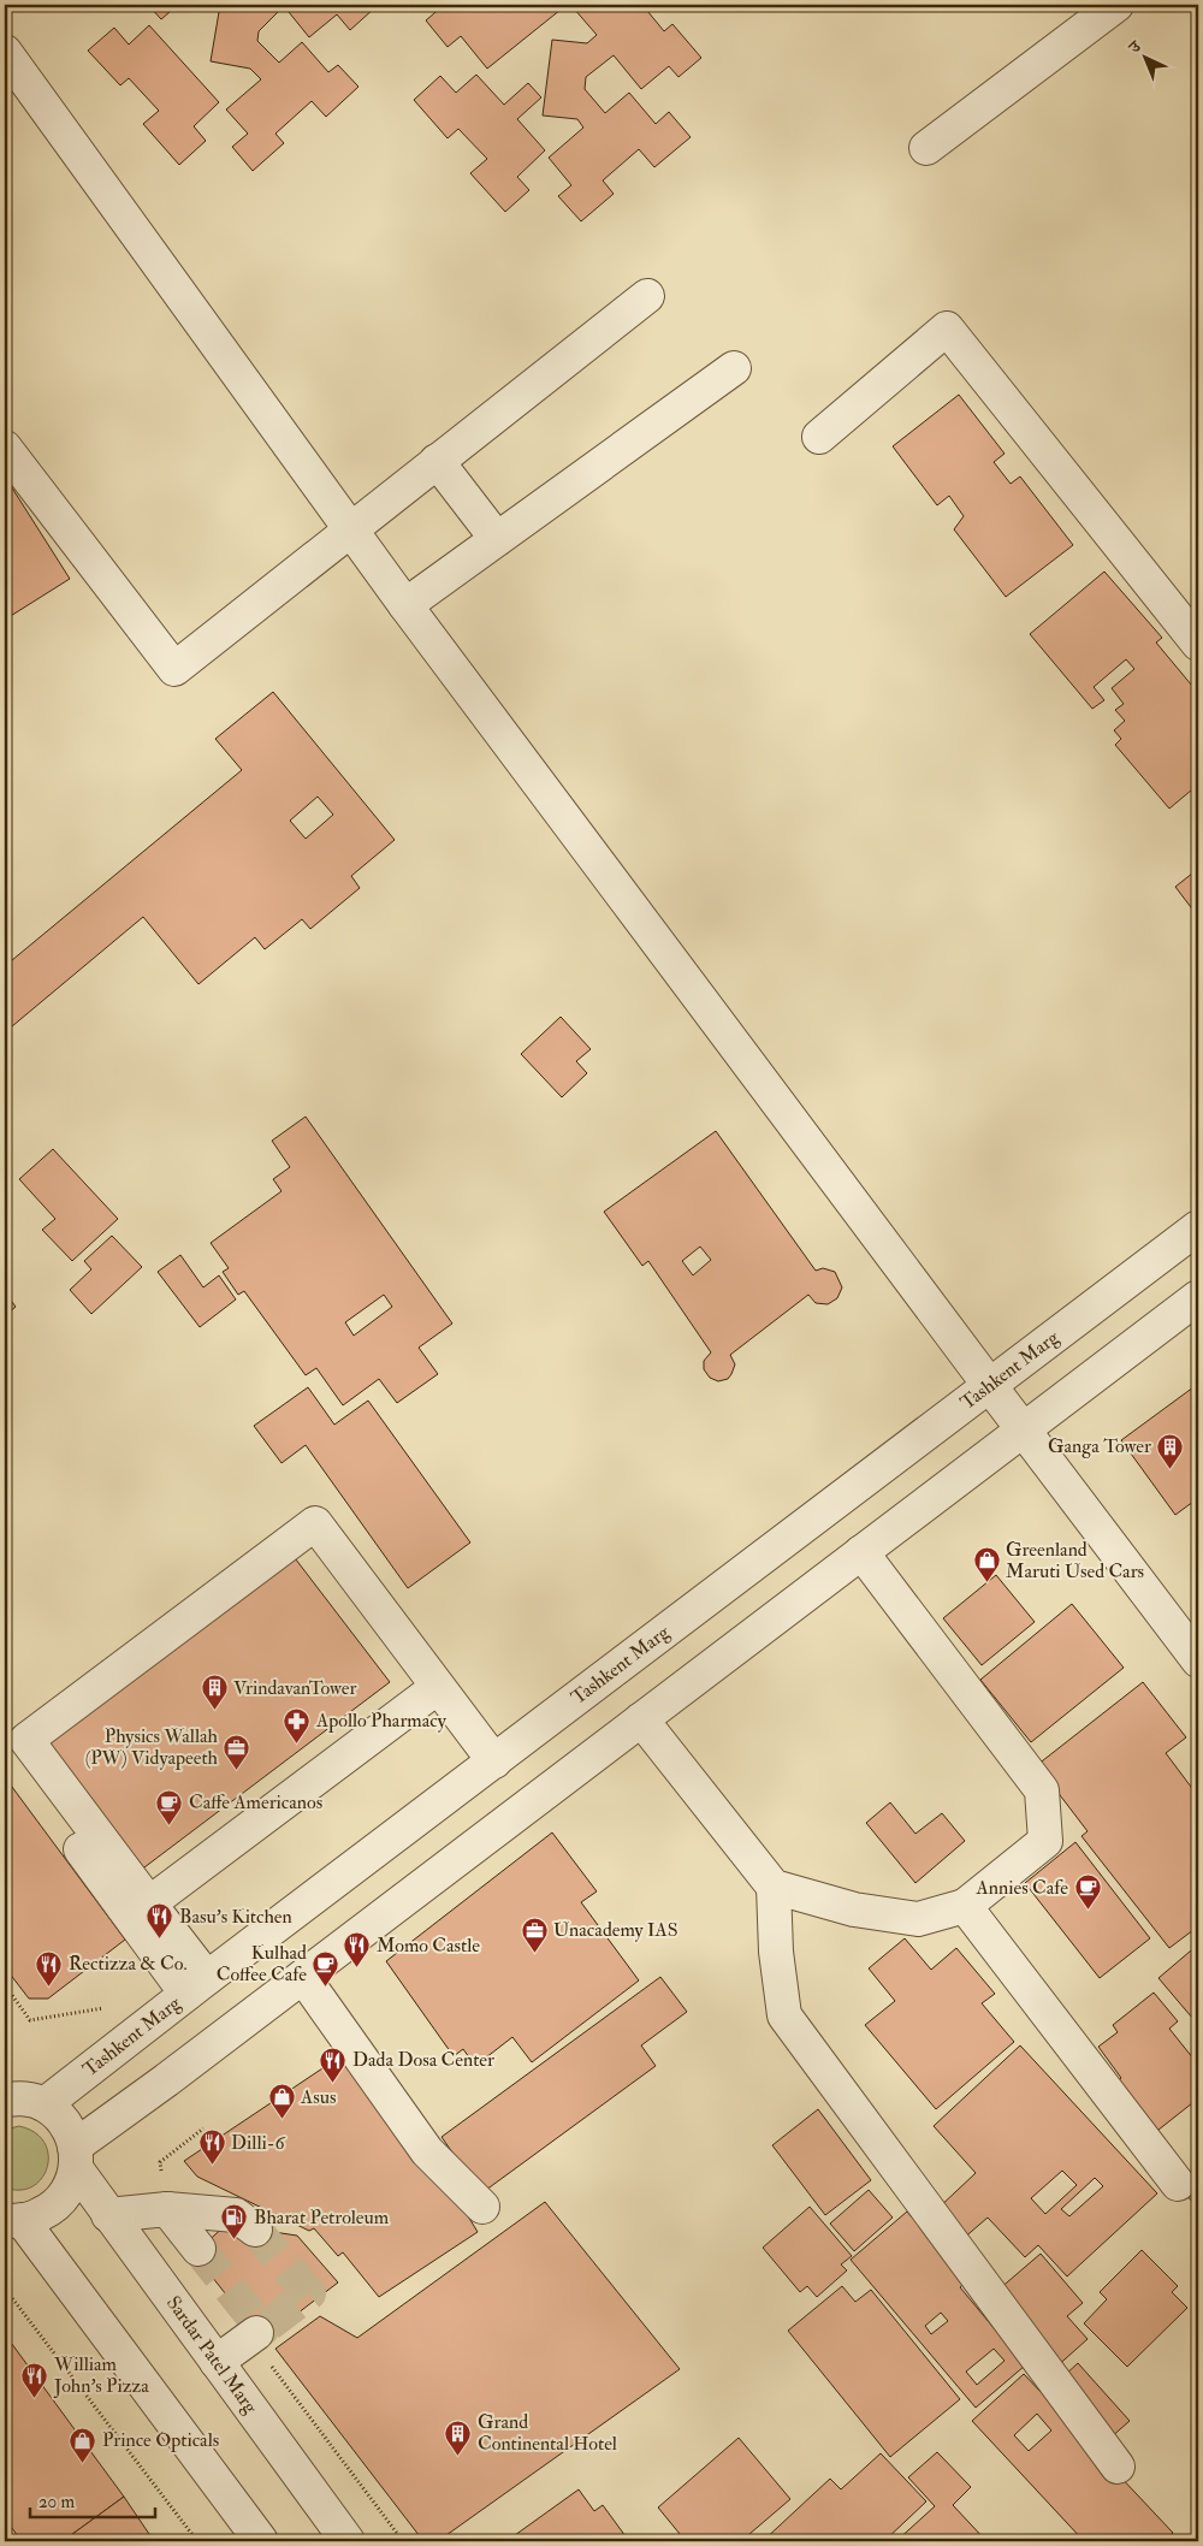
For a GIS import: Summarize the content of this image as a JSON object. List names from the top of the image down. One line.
{"streets":{"street":["Tashkent Marg","Sardar Patel Marg"]},"crossings":[["Tashkent Marg","Sardar Patel Marg"]],"places":{"building":["Ganga Tower","VrindavanTower","Grand Continental Hotel"],"shop":["Greenland Maruti Used Cars","Asus","Prince Opticals"],"pharmacy":["Apollo Pharmacy"],"office":["Physics Wallah (PW) Vidyapeeth","Unacademy IAS"],"cafe":["Caffe Americanos","Annies Cafe","Kulhad Coffee Cafe"],"restaurant":["Basu's Kitchen","Momo Castle","Rectizza & Co.","Dada Dosa Center","Dilli-6","William John's Pizza"],"fuel station":["Bharat Petroleum"]},"scale_bar":"20 m","north":"top left"}
